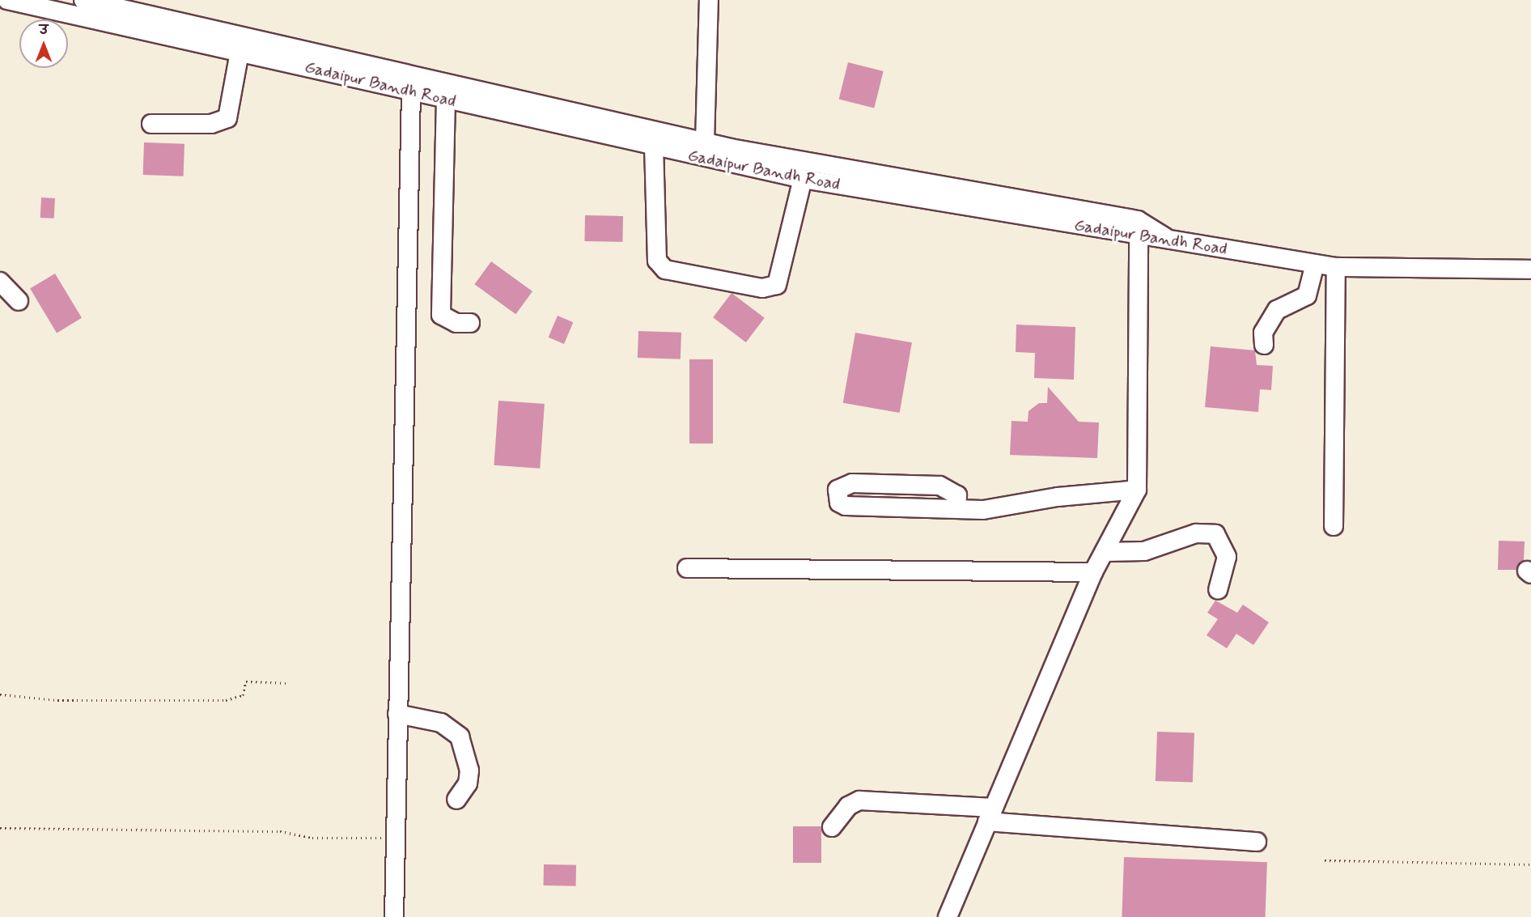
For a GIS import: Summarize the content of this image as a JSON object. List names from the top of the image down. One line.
{"streets":{"street":["Gadaipur Bandh Road"]},"north":"top"}
